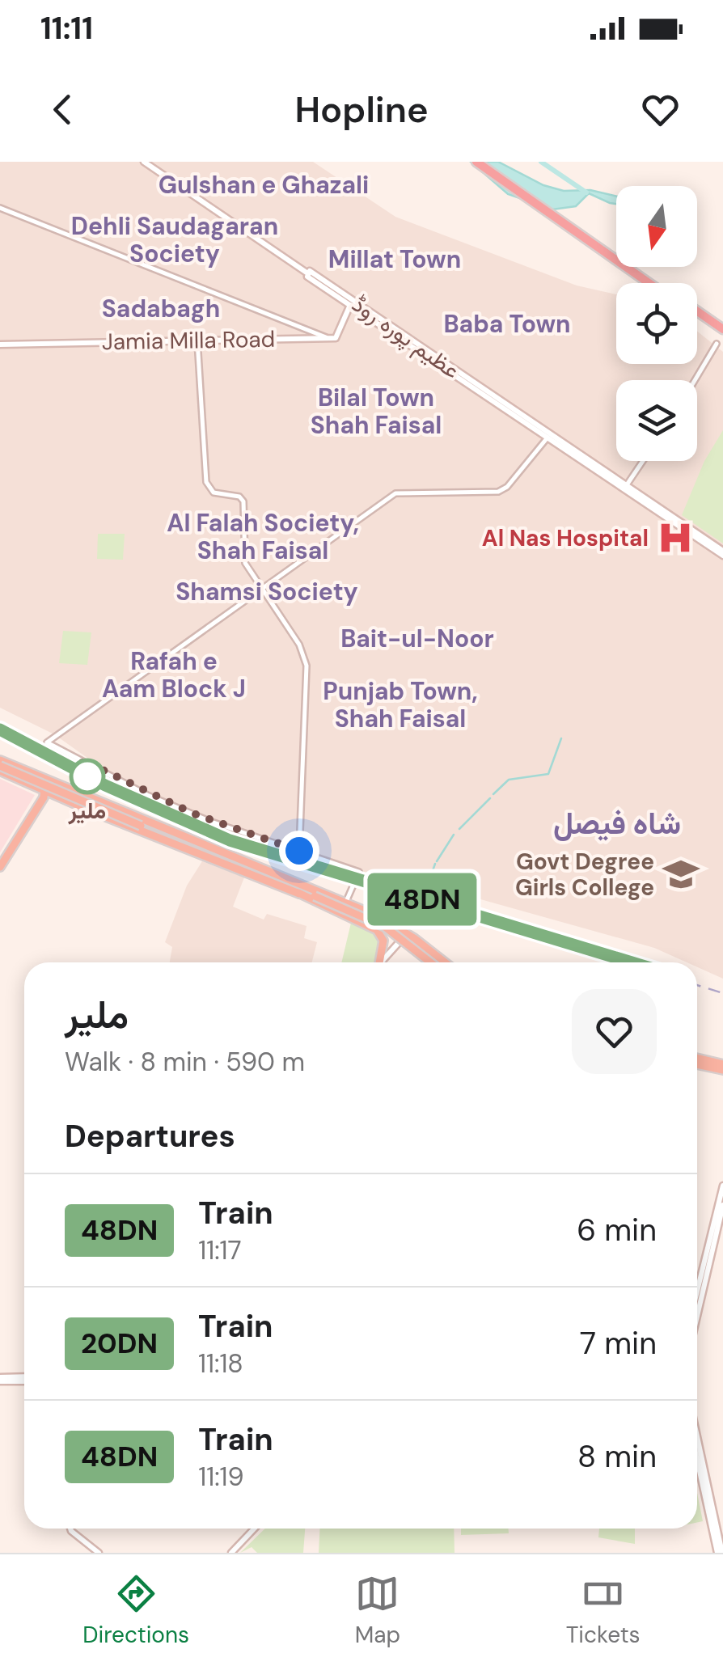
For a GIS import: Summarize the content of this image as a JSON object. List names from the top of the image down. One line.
{"streets":{"main road":["عظیم پورہ روڈ","Jamia Milla Road"]},"districts":["Gulshan e Ghazali","Dehli Saudagaran Society","Millat Town","Sadabagh","Baba Town","Bilal Town Shah Faisal","Al Falah Society, Shah Faisal","Shamsi Society","Bait-ul-Noor","Rafah e Aam Block J","Punjab Town, Shah Faisal","شاہ فیصل"],"places":{"hospital":["Al Nas Hospital"],"other":["ملیر"],"school or university":["Govt Degree Girls College"]},"north":"bottom","page":{"status":"11:11","header":"Hopline","on_map":"48DN","heading":[["ملیر","Walk · 8 min · 590 m"],"Departures"],"list":[{"mark":"48DN","name":"Train","note":"11:17","value":"6 min"},{"mark":"20DN","name":"Train","note":"11:18","value":"7 min"},{"mark":"48DN","name":"Train","note":"11:19","value":"8 min"}],"tabs":["Directions","Map","Tickets"]}}
